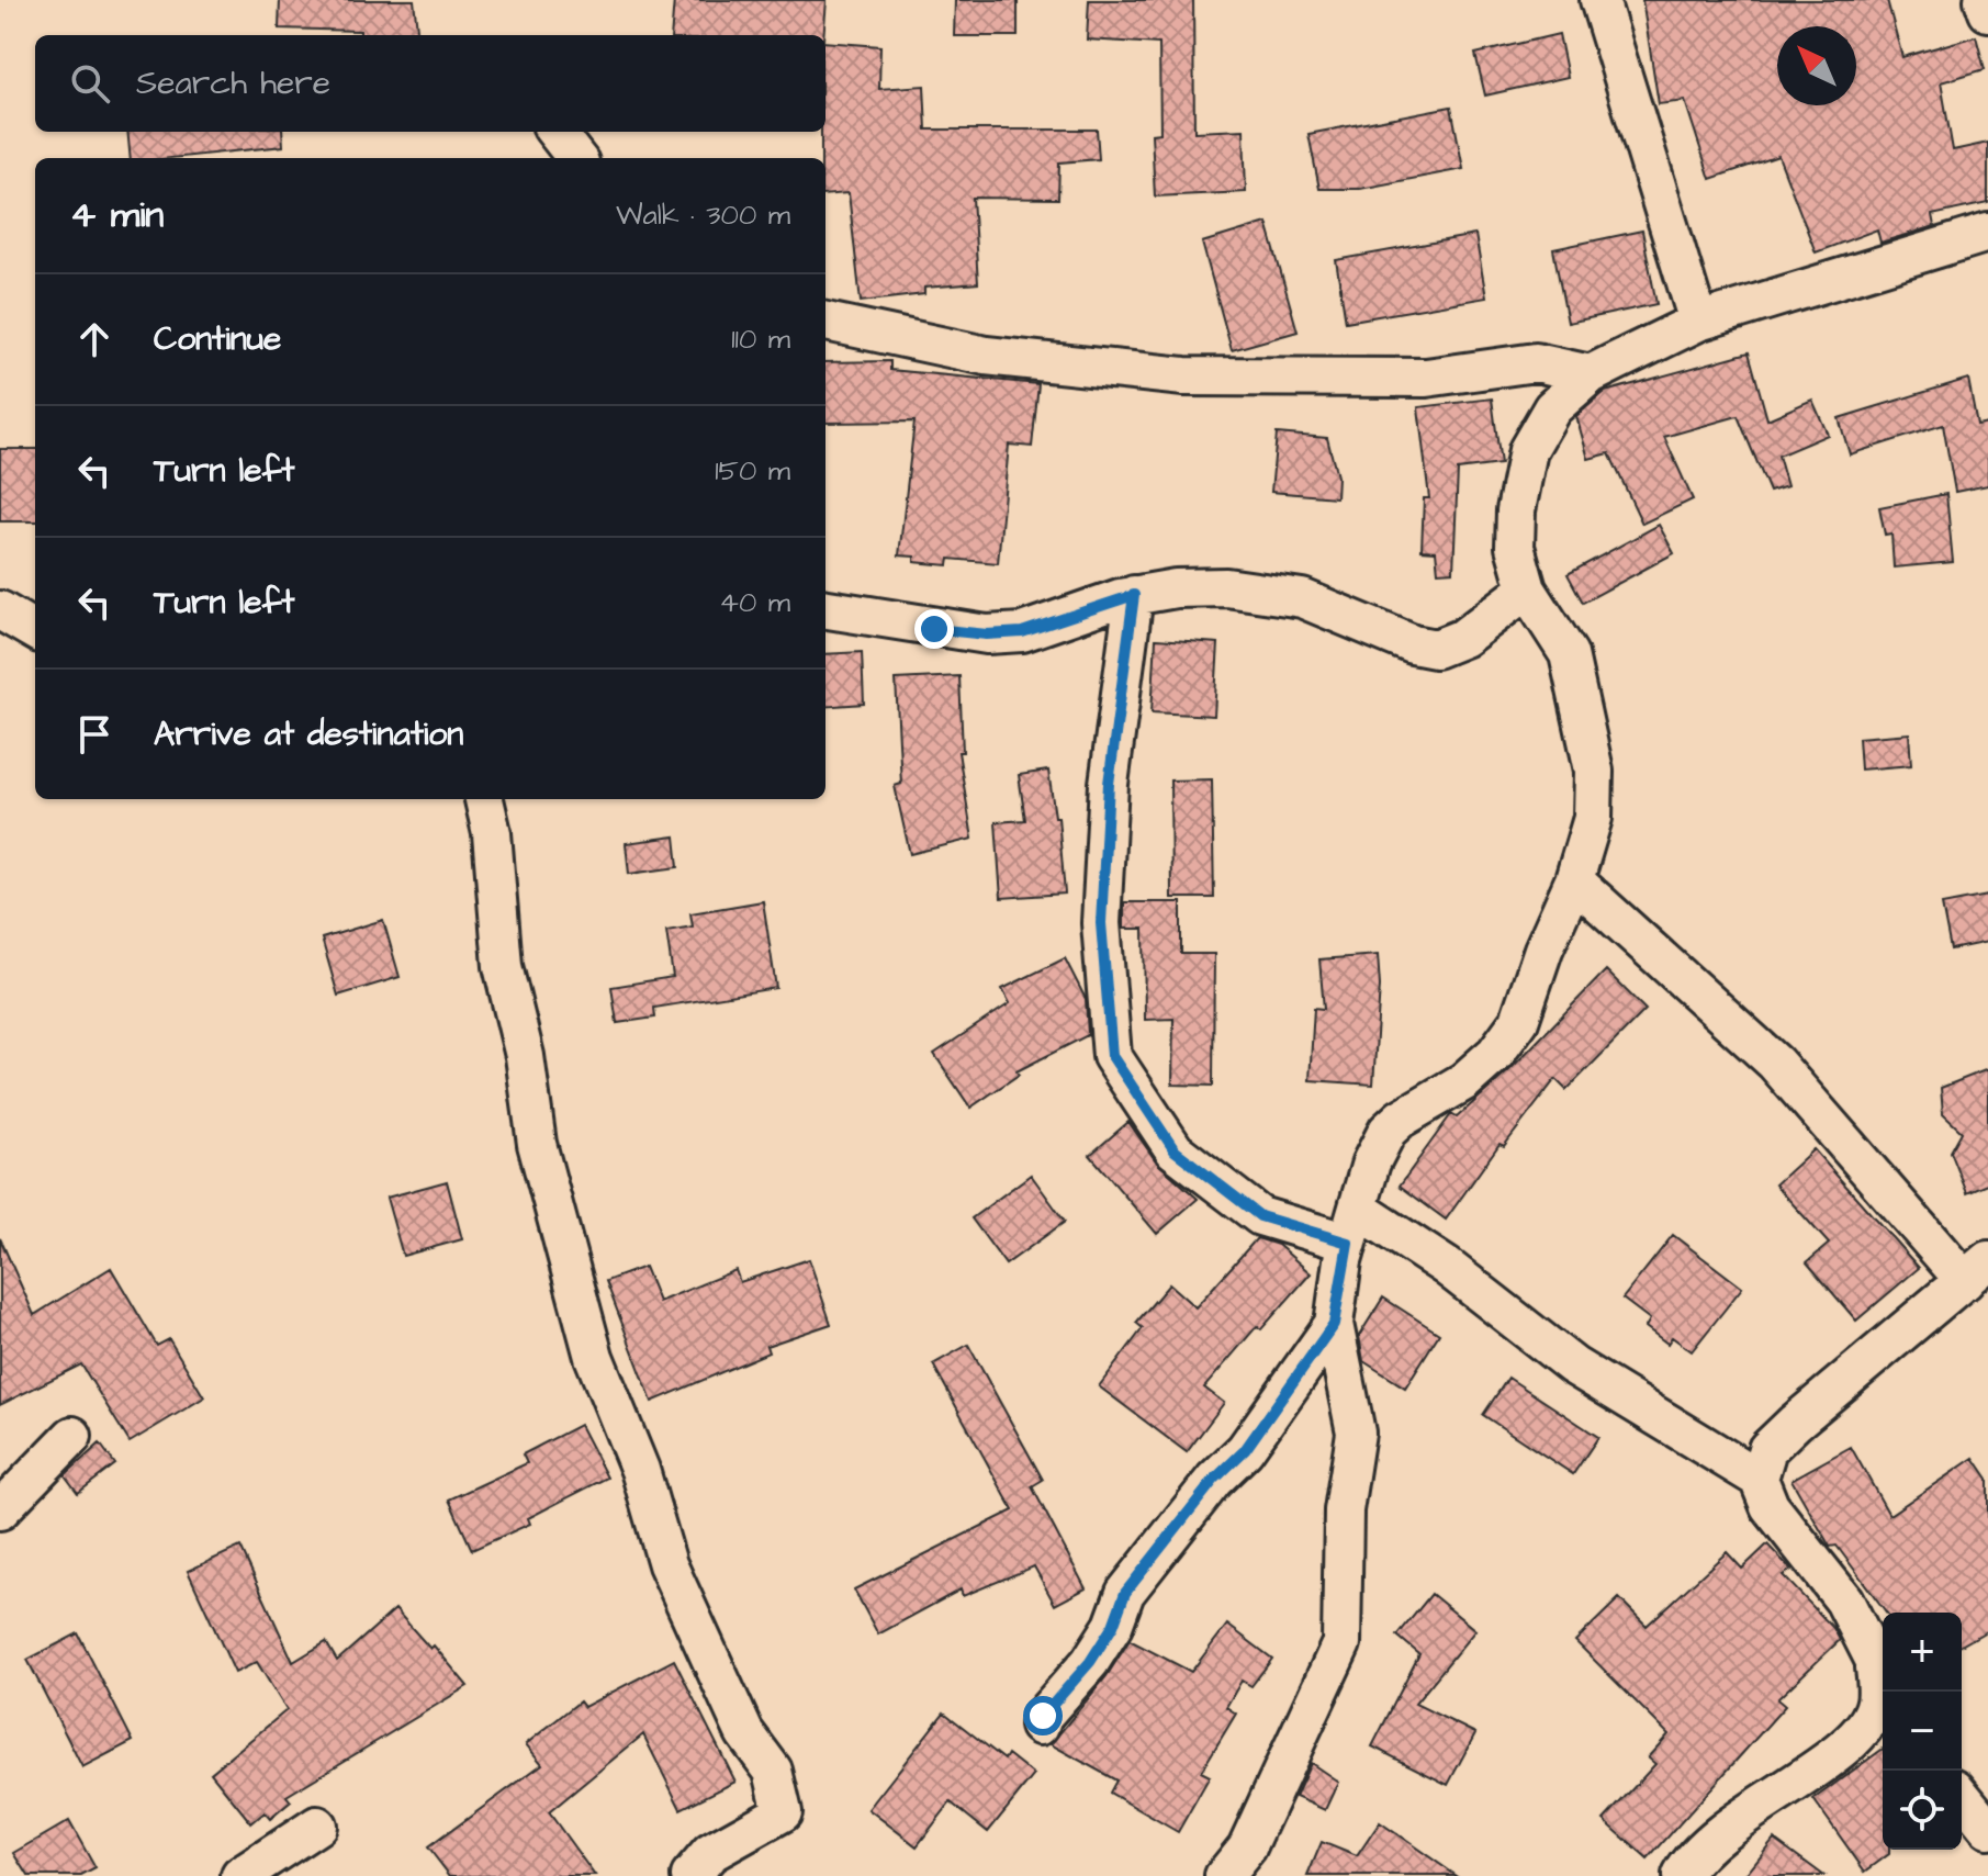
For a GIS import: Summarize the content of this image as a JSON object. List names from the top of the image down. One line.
{"north":"top left","page":{"search":"Search here","heading":["4 min","Walk · 300 m"],"list":[["Continue","110 m"],["Turn left","150 m"],["Turn left","40 m"],"Arrive at destination"],"map_buttons":["+","−"]}}
